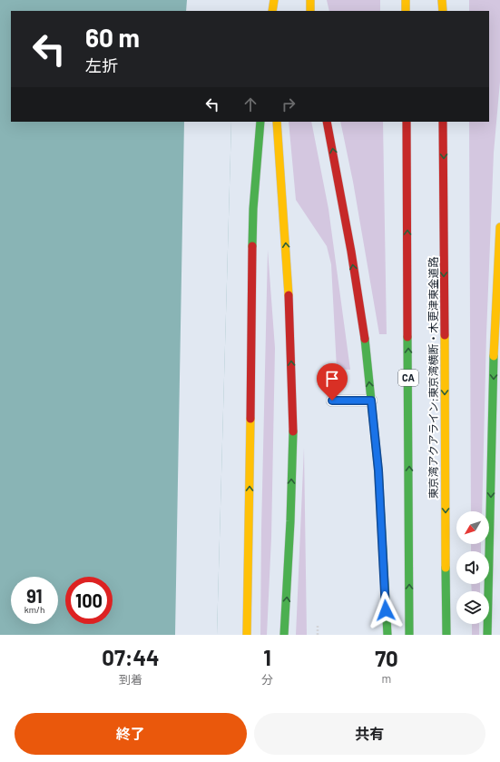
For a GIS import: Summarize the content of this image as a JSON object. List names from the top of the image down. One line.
{"streets":{"highway":["CA","東京湾アクアライン;東京湾横断・木更津東金道路"]},"north":"bottom left","page":{"turn":["60 m","左折"],"speed":"91 km/h","limit":"100","eta":["07:44","到着","1","分","70","m"],"buttons":["終了","共有"]}}
